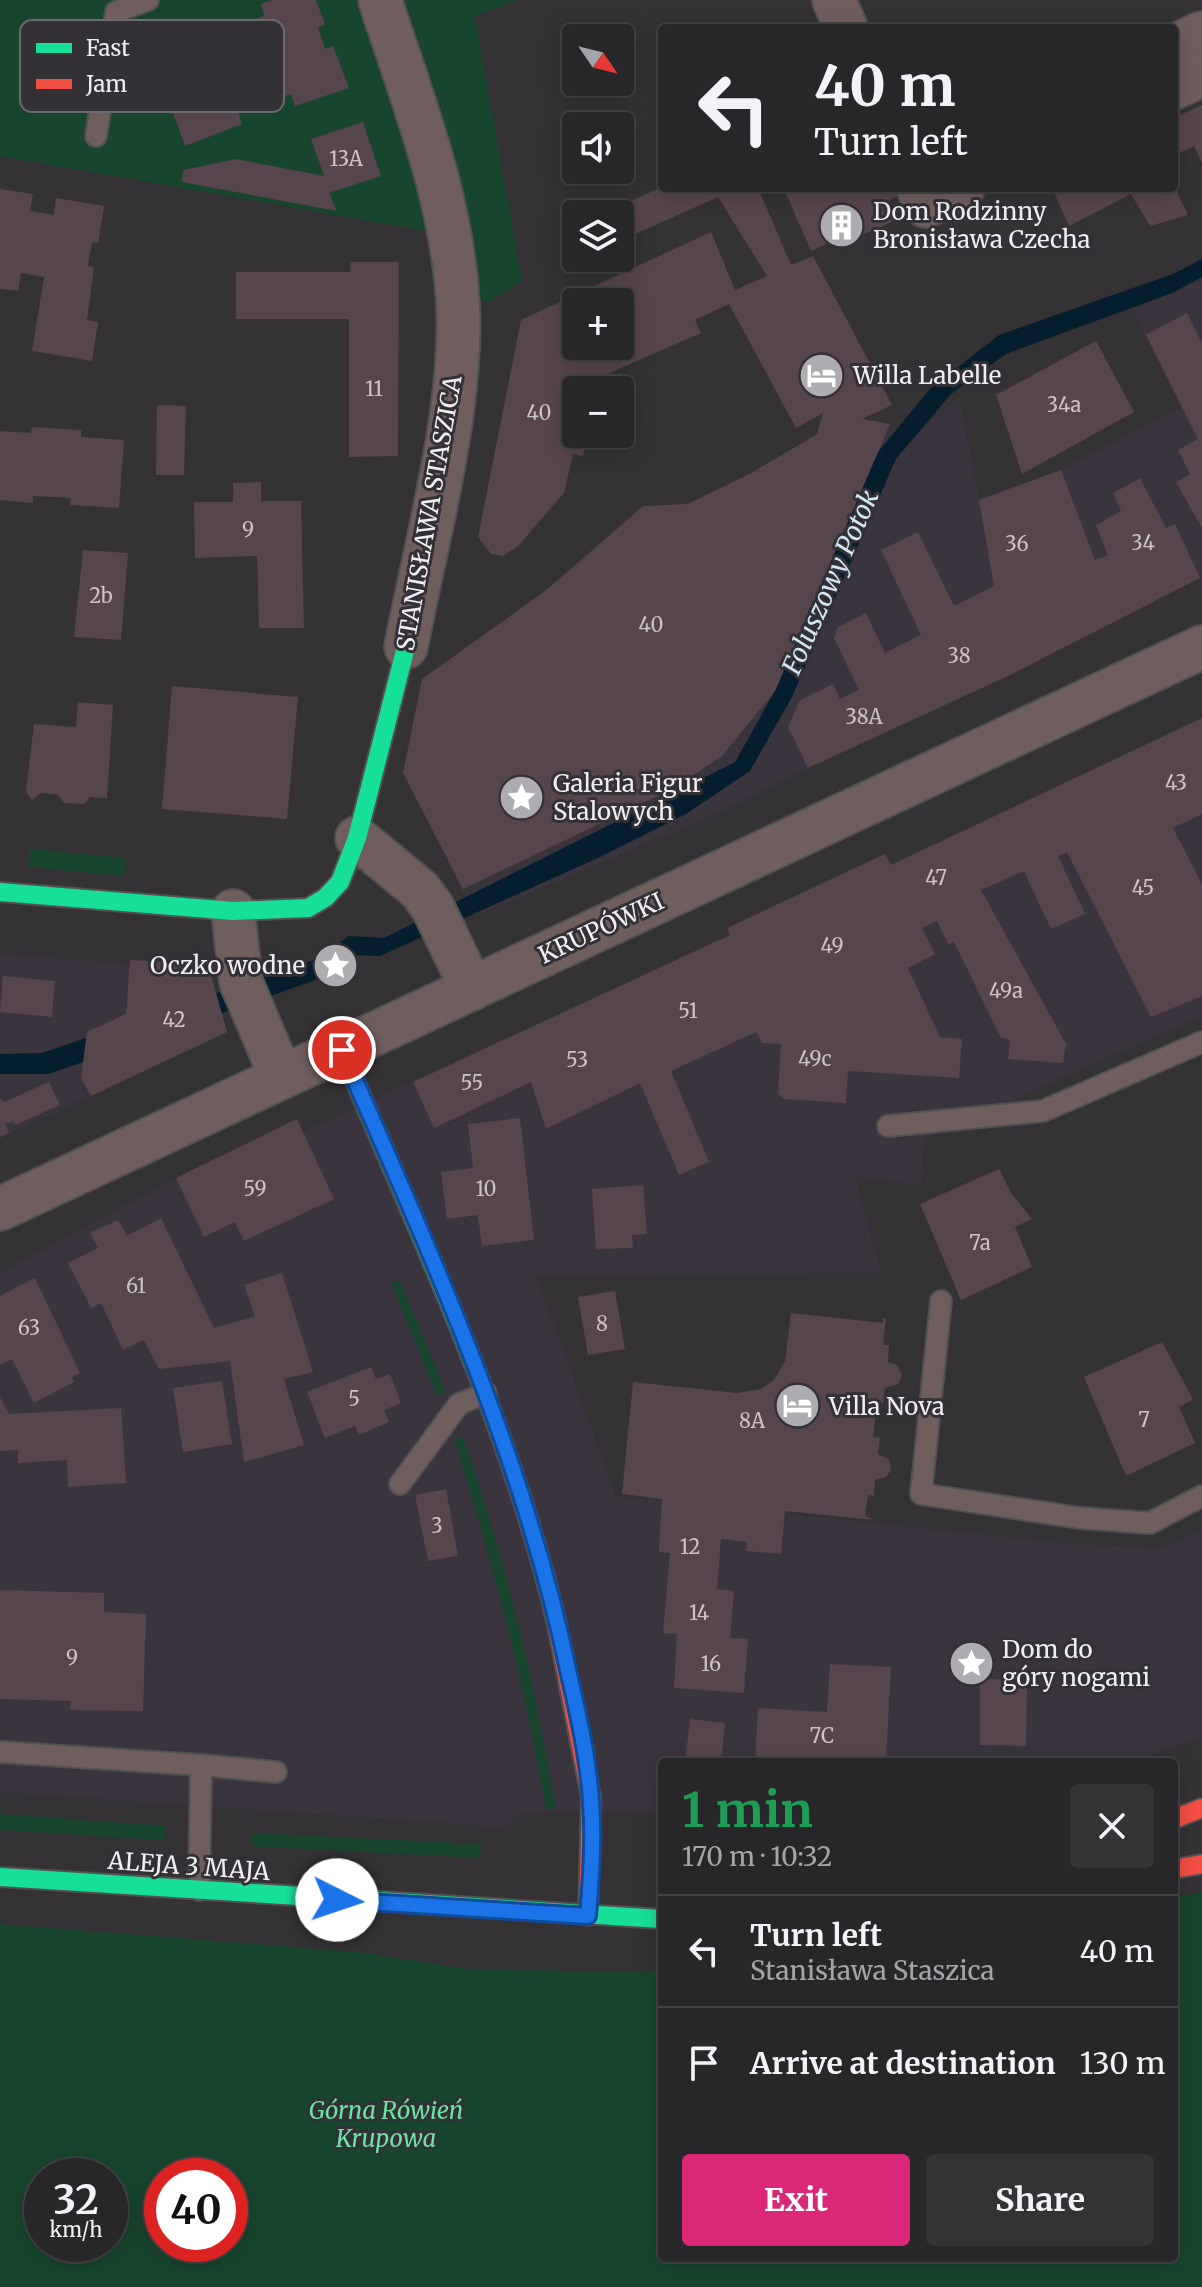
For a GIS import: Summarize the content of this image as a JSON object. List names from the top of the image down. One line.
{"streets":{"street":["STANISŁAWA STASZICA","KRUPÓWKI","ALEJA 3 MAJA"]},"water":["Foluszowy Potok"],"parks":["Górna Rówień Krupowa"],"places":{"building":["Dom Rodzinny Bronisława Czecha"],"hotel":["Willa Labelle","Villa Nova"],"place":["Galeria Figur Stalowych","Oczko wodne","Dom do góry nogami"]},"house_numbers":["13A","11","34a","40","9","34","36","2b","40","38","38A","43","47","45","49","49a","51","42","49c","53","55","59","10","7a","61","8","63","5","7","8A","3","12","14","9","16","7C"],"legend":["Fast","Jam"],"north":"bottom right","page":{"map_buttons":["+","−"],"turn":["40 m","Turn left"],"heading":["1 min","170 m · 10:32"],"list":[{"name":"Turn left","note":"Stanisława Staszica","value":"40 m"},{"name":"Arrive at destination","value":"130 m"}],"buttons":["Exit","Share"],"speed":"32 km/h","limit":"40"}}
